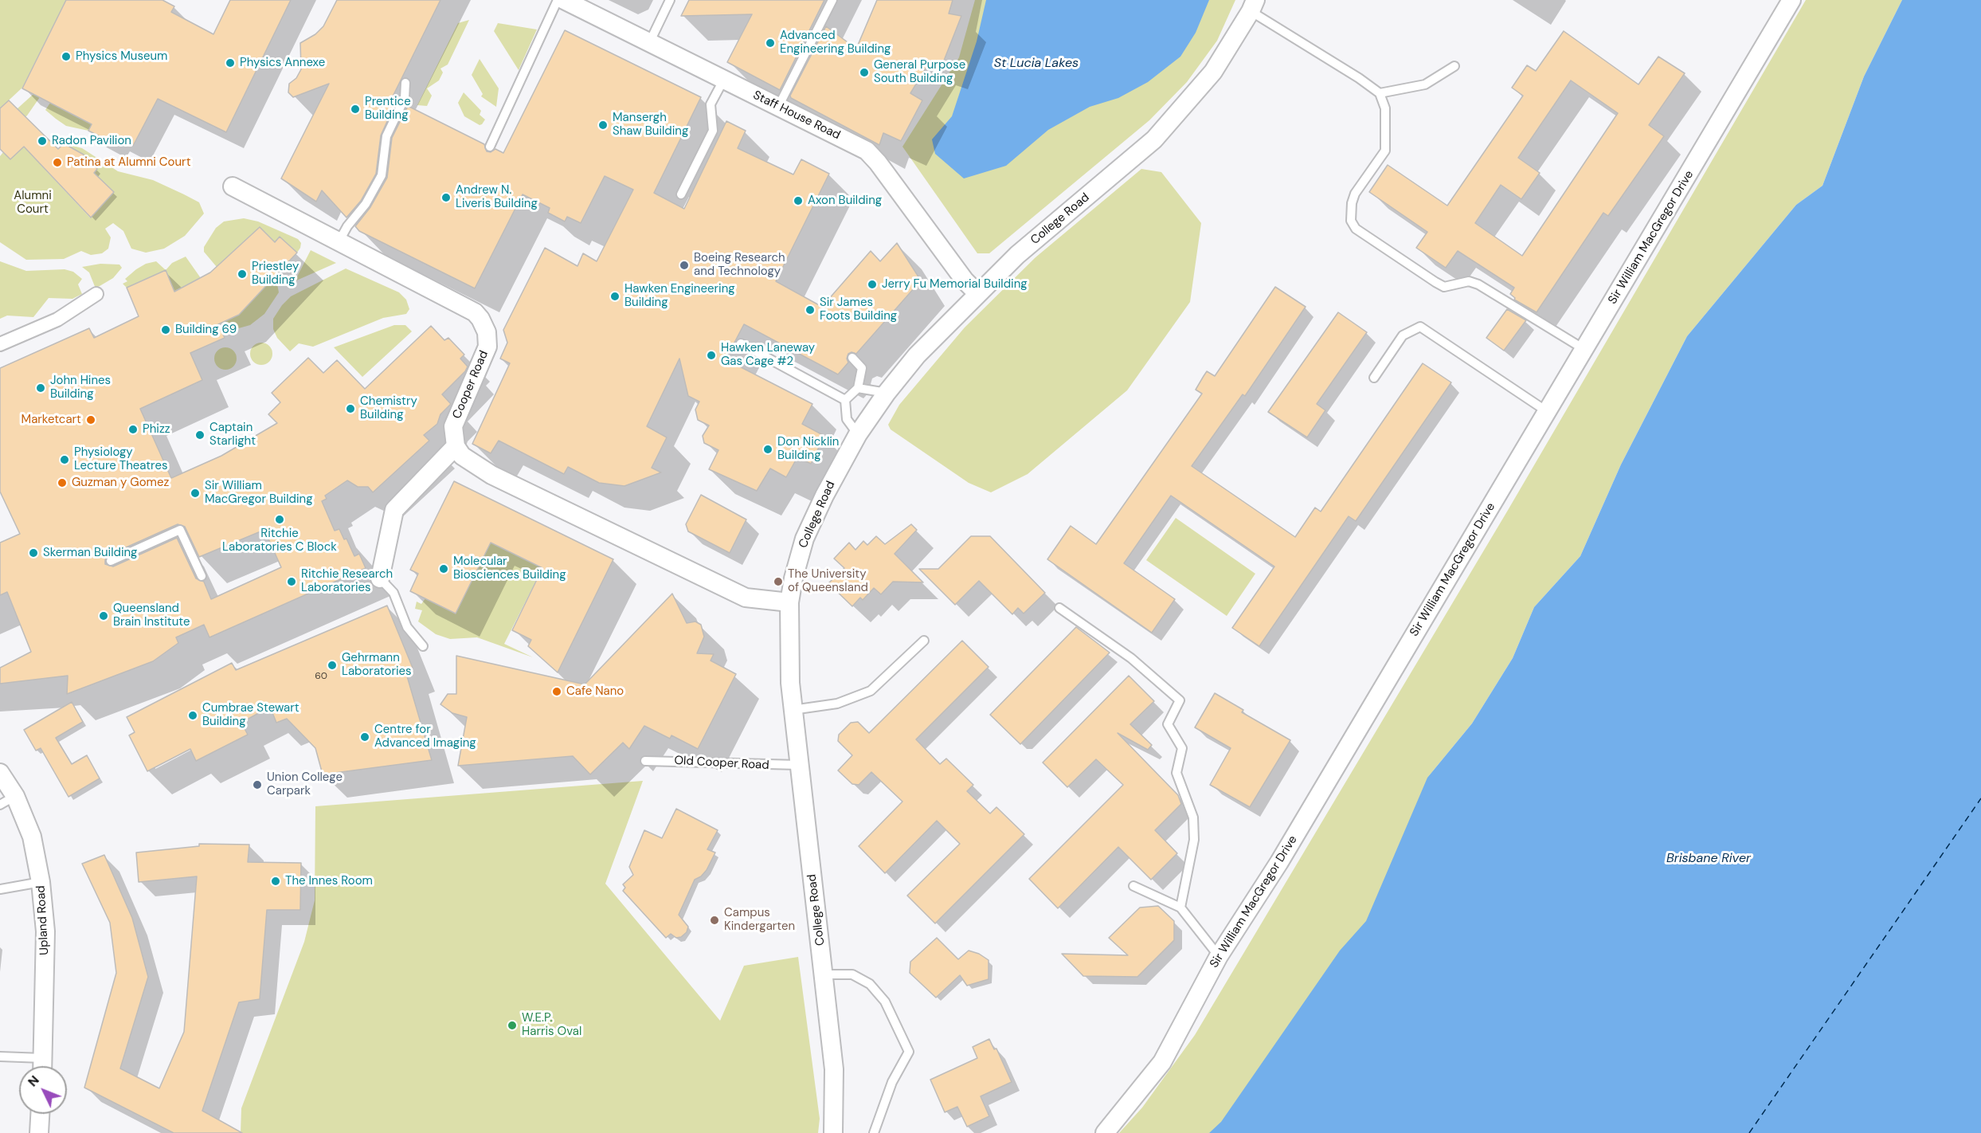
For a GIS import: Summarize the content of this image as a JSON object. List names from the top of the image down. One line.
{"streets":{"street":["Staff House Road","College Road","Sir William MacGregor Drive","Cooper Road","Upland Road"],"lane":["Old Cooper Road"]},"crossings":[["Staff House Road","College Road"],["College Road","Old Cooper Road"]],"water":["St Lucia Lakes","Brisbane River"],"parks":["Alumni Court"],"places":["Advanced Engineering Building","Physics Museum","Physics Annexe","General Purpose South Building","Prentice Building","Mansergh Shaw Building","Radon Pavilion","Patina at Alumni Court","Andrew N. Liveris Building","Axon Building","Boeing Research and Technology","Priestley Building","Jerry Fu Memorial Building","Hawken Engineering Building","Sir James Foots Building","Building 69","Hawken Laneway Gas Cage #2","John Hines Building","Chemistry Building","Marketcart","Phizz","Captain Starlight","Don Nicklin Building","Physiology Lecture Theatres","Guzman y Gomez","Sir William MacGregor Building","Ritchie Laboratories C Block","Skerman Building","Molecular Biosciences Building","Ritchie Research Laboratories","The University of Queensland","Queensland Brain Institute","Gehrmann Laboratories","Cafe Nano","Cumbrae Stewart Building","Centre for Advanced Imaging","Union College Carpark","The Innes Room","Campus Kindergarten","W.E.P. Harris Oval"],"house_numbers":["60"],"north":"top left"}
